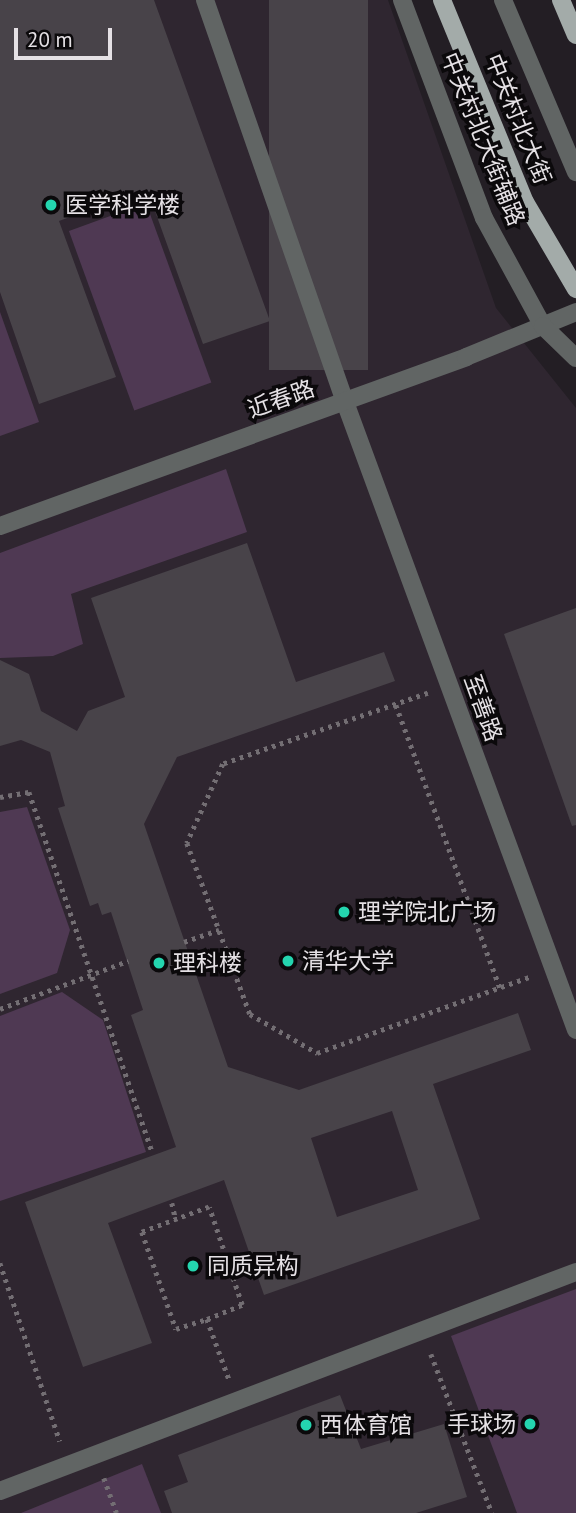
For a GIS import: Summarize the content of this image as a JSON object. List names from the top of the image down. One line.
{"streets":{"main road":["中关村北大街"],"street":["中关村北大街辅路","近春路","至善路"]},"crossings":[["中关村北大街辅路","近春路"],["近春路","至善路"]],"places":["医学科学楼","理学院北广场","清华大学","理科楼","同质异构","手球场","西体育馆"],"scale_bar":"20 m"}
